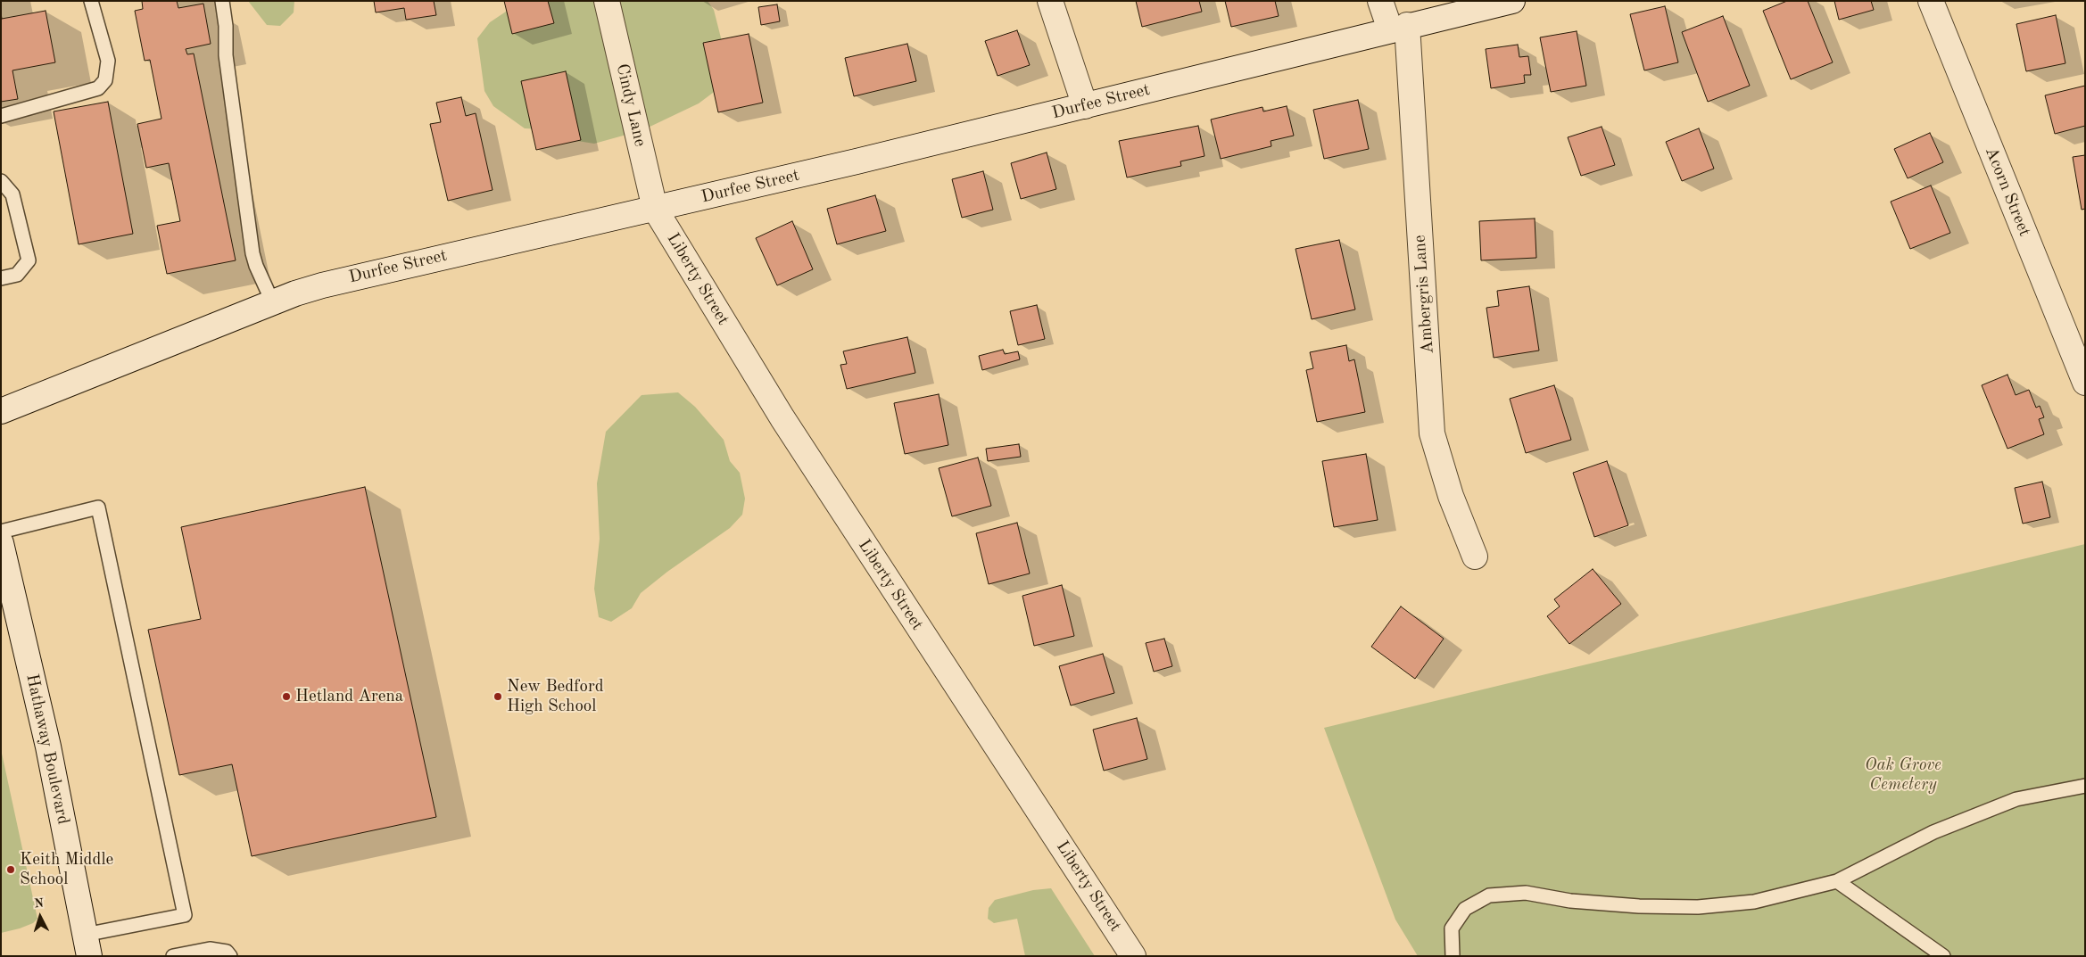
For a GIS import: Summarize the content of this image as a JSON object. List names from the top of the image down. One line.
{"streets":{"street":["Durfee Street","Cindy Lane","Acorn Street","Liberty Street","Ambergris Lane","Hathaway Boulevard"]},"crossings":[["Durfee Street","Cindy Lane"],["Durfee Street","Liberty Street"],["Durfee Street","Ambergris Lane"],["Cindy Lane","Liberty Street"]],"parks":["Oak Grove Cemetery"],"places":["Hetland Arena","New Bedford High School","Keith Middle School"],"north":"top"}
